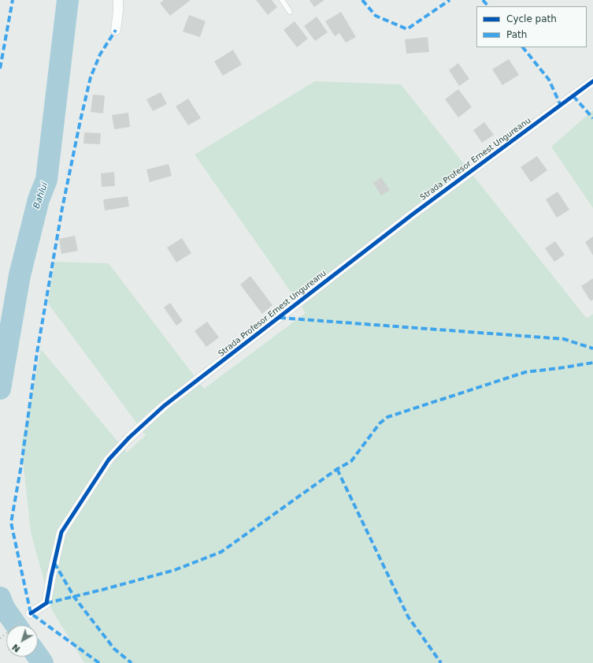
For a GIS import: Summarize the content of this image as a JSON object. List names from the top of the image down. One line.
{"streets":{"street":["Strada Profesor Ernest Ungureanu"]},"water":["Bahlui"],"legend":["Cycle path","Path"],"north":"bottom left"}
